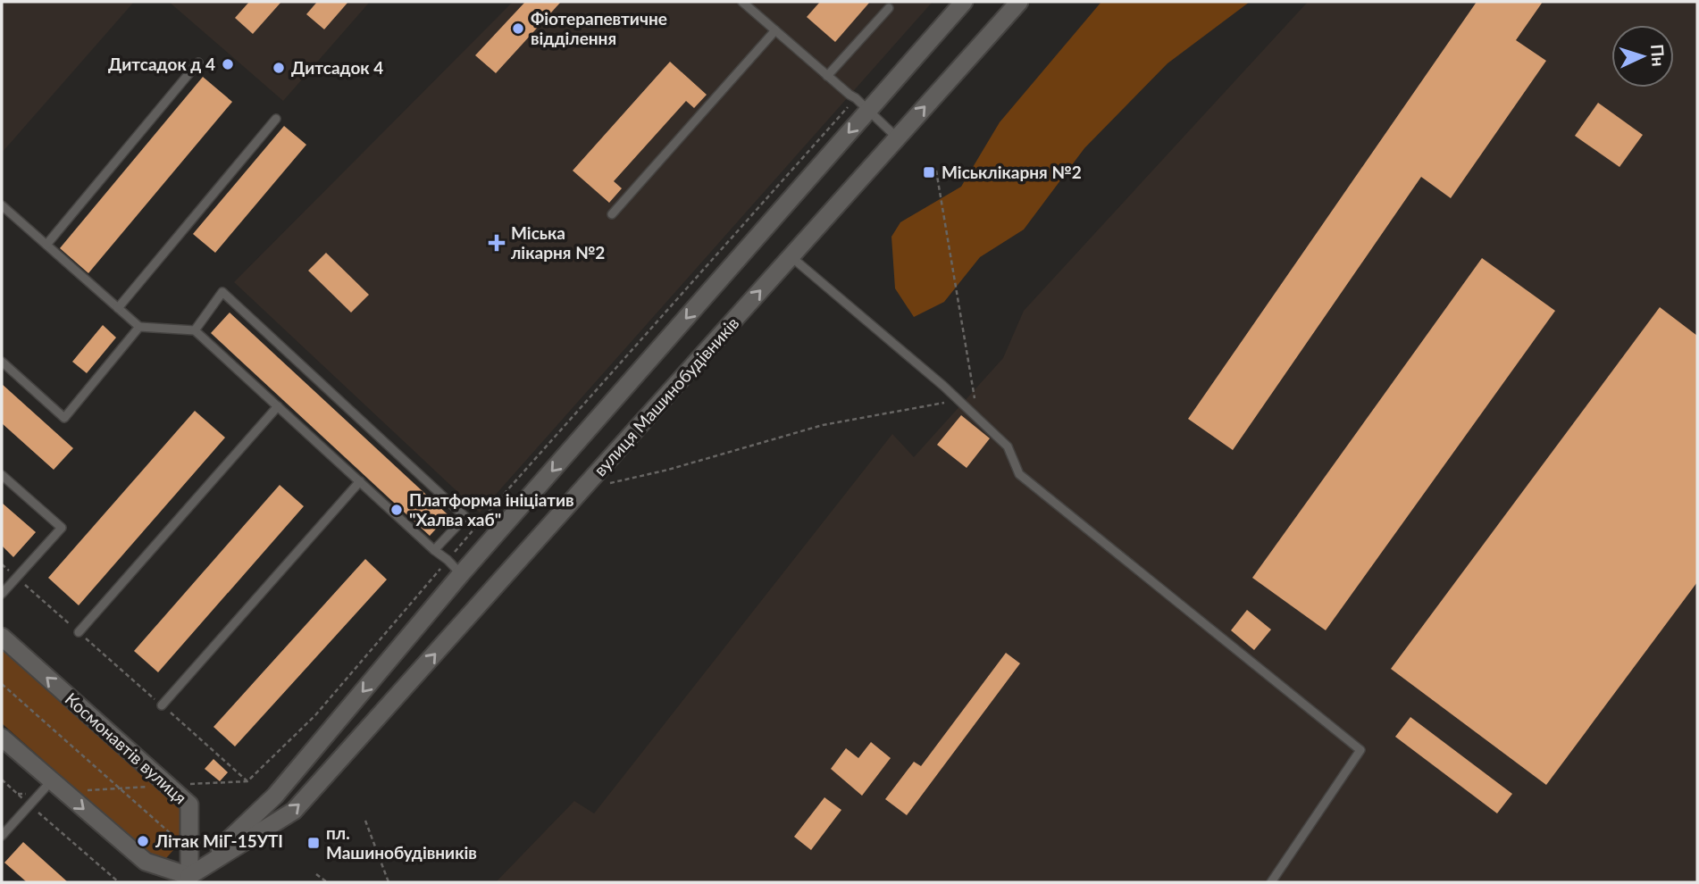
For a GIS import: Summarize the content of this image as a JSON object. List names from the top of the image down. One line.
{"streets":{"street":["вулиця Машинобудівників","Космонавтів вулиця"]},"crossings":[["вулиця Машинобудівників","Космонавтів вулиця"]],"places":{"other":["Фіотерапевтичне відділення","Дитсадок д 4","Дитсадок 4","Платформа ініціатив \"Халва хаб\"","Літак МіГ-15УТІ"],"transit":["Міськлікарня №2","пл. Машинобудівників"],"health":["Міська лікарня №2"]},"north":"right"}
